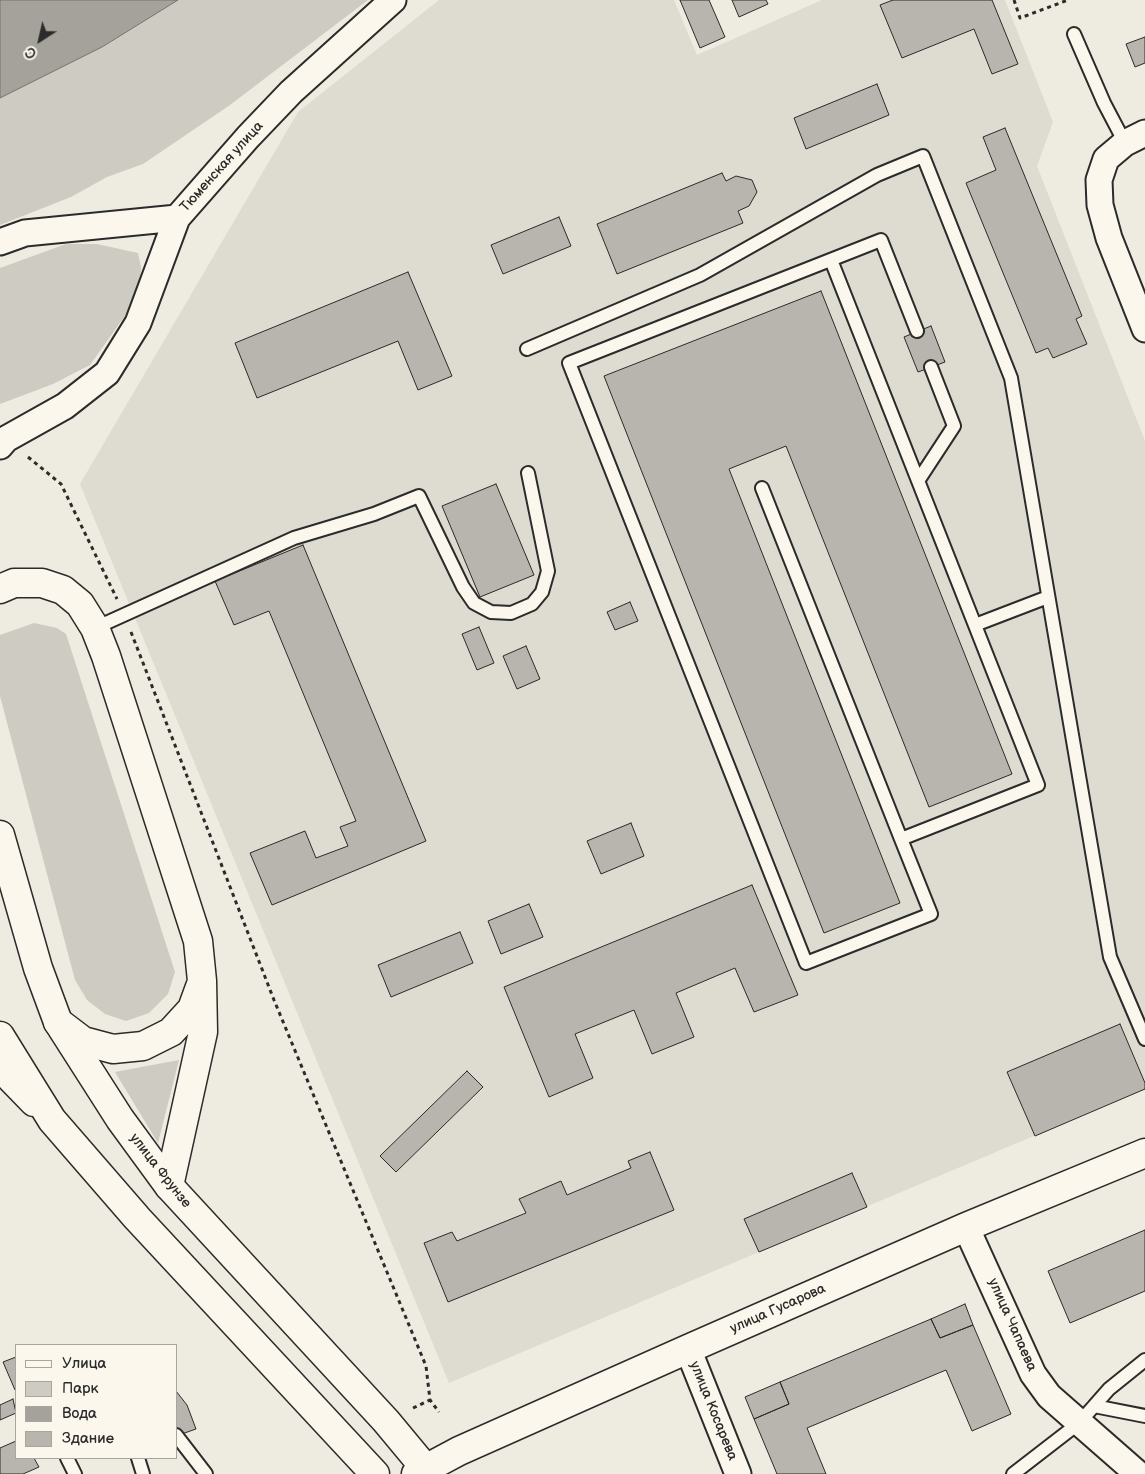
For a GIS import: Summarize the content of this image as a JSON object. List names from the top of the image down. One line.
{"streets":{"main road":["улица Фрунзе","улица Гусарова"],"street":["Тюменская улица","улица Чапаева","улица Косарева"]},"crossings":[["улица Фрунзе","улица Гусарова"],["улица Гусарова","улица Чапаева"],["улица Гусарова","улица Косарева"]],"legend":["Улица","Парк","Вода","Здание"],"north":"bottom left"}
